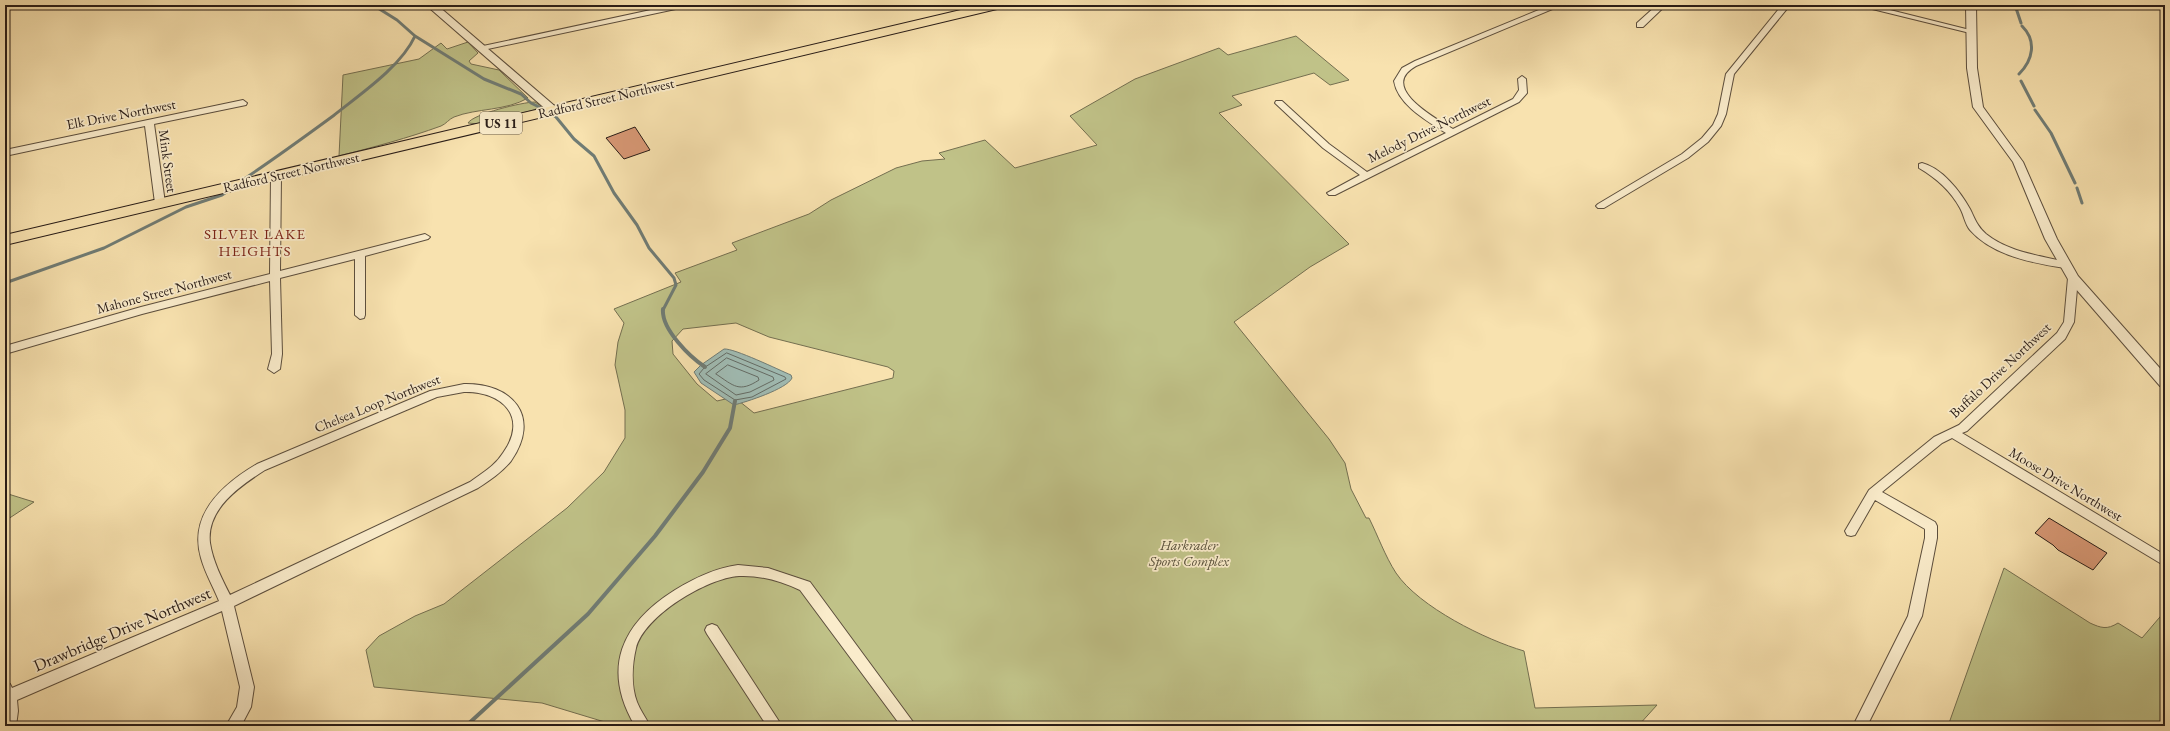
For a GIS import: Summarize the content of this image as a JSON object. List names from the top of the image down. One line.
{"streets":{"main road":["Radford Street Northwest","US 11"],"street":["Elk Drive Northwest","Melody Drive Northwest","Mink Street","Mahone Street Northwest","Buffalo Drive Northwest","Chelsea Loop Northwest","Moose Drive Northwest","Drawbridge Drive Northwest"]},"crossings":[["Radford Street Northwest","Mink Street"],["Elk Drive Northwest","Mink Street"],["Buffalo Drive Northwest","Moose Drive Northwest"],["Chelsea Loop Northwest","Drawbridge Drive Northwest"]],"districts":["SILVER LAKE HEIGHTS"],"parks":["Harkrader Sports Complex"]}
